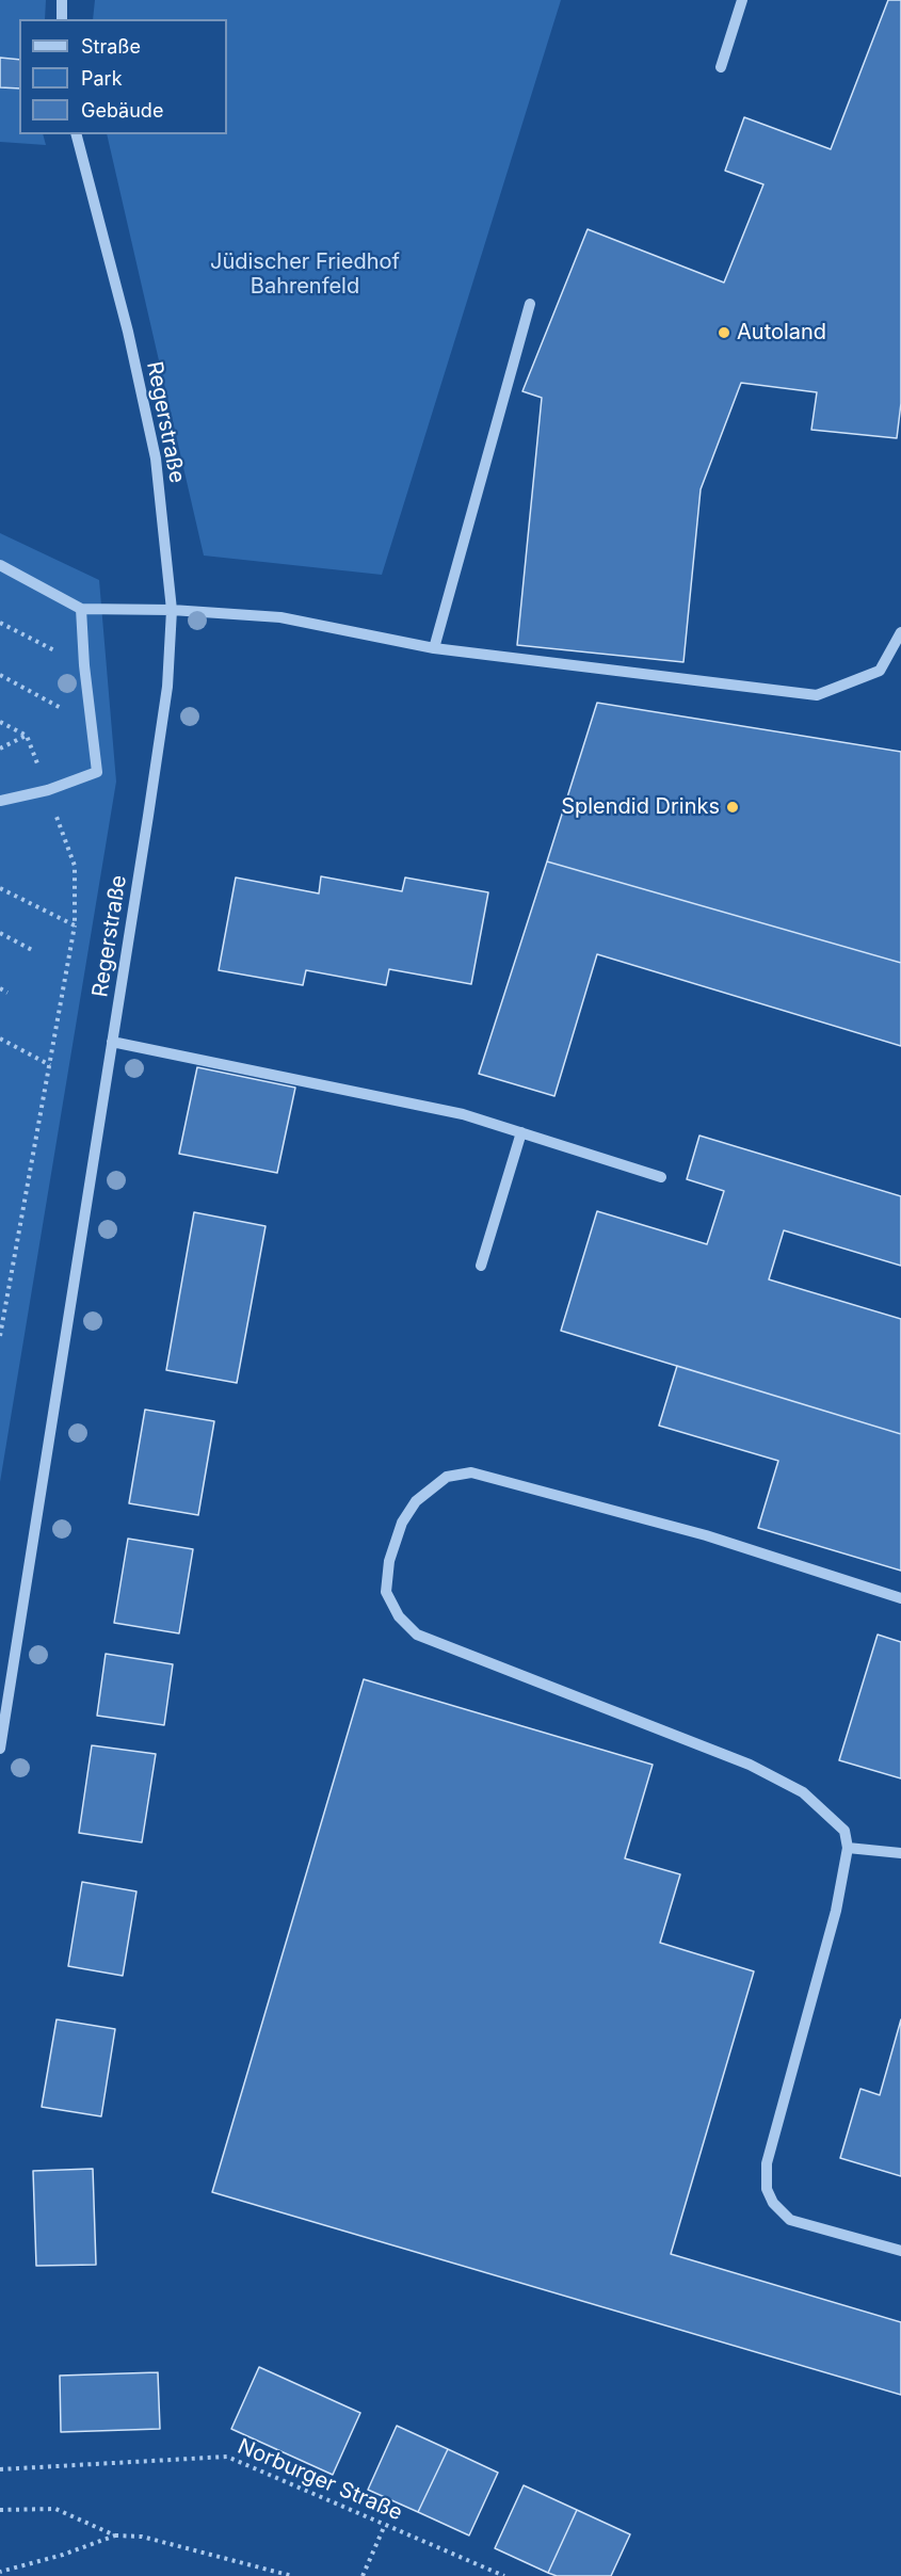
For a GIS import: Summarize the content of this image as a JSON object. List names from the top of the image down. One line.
{"streets":{"street":["Regerstraße"],"path":["Norburger Straße"]},"parks":["Jüdischer Friedhof Bahrenfeld"],"places":["Autoland","Splendid Drinks"],"legend":["Straße","Park","Gebäude"]}
